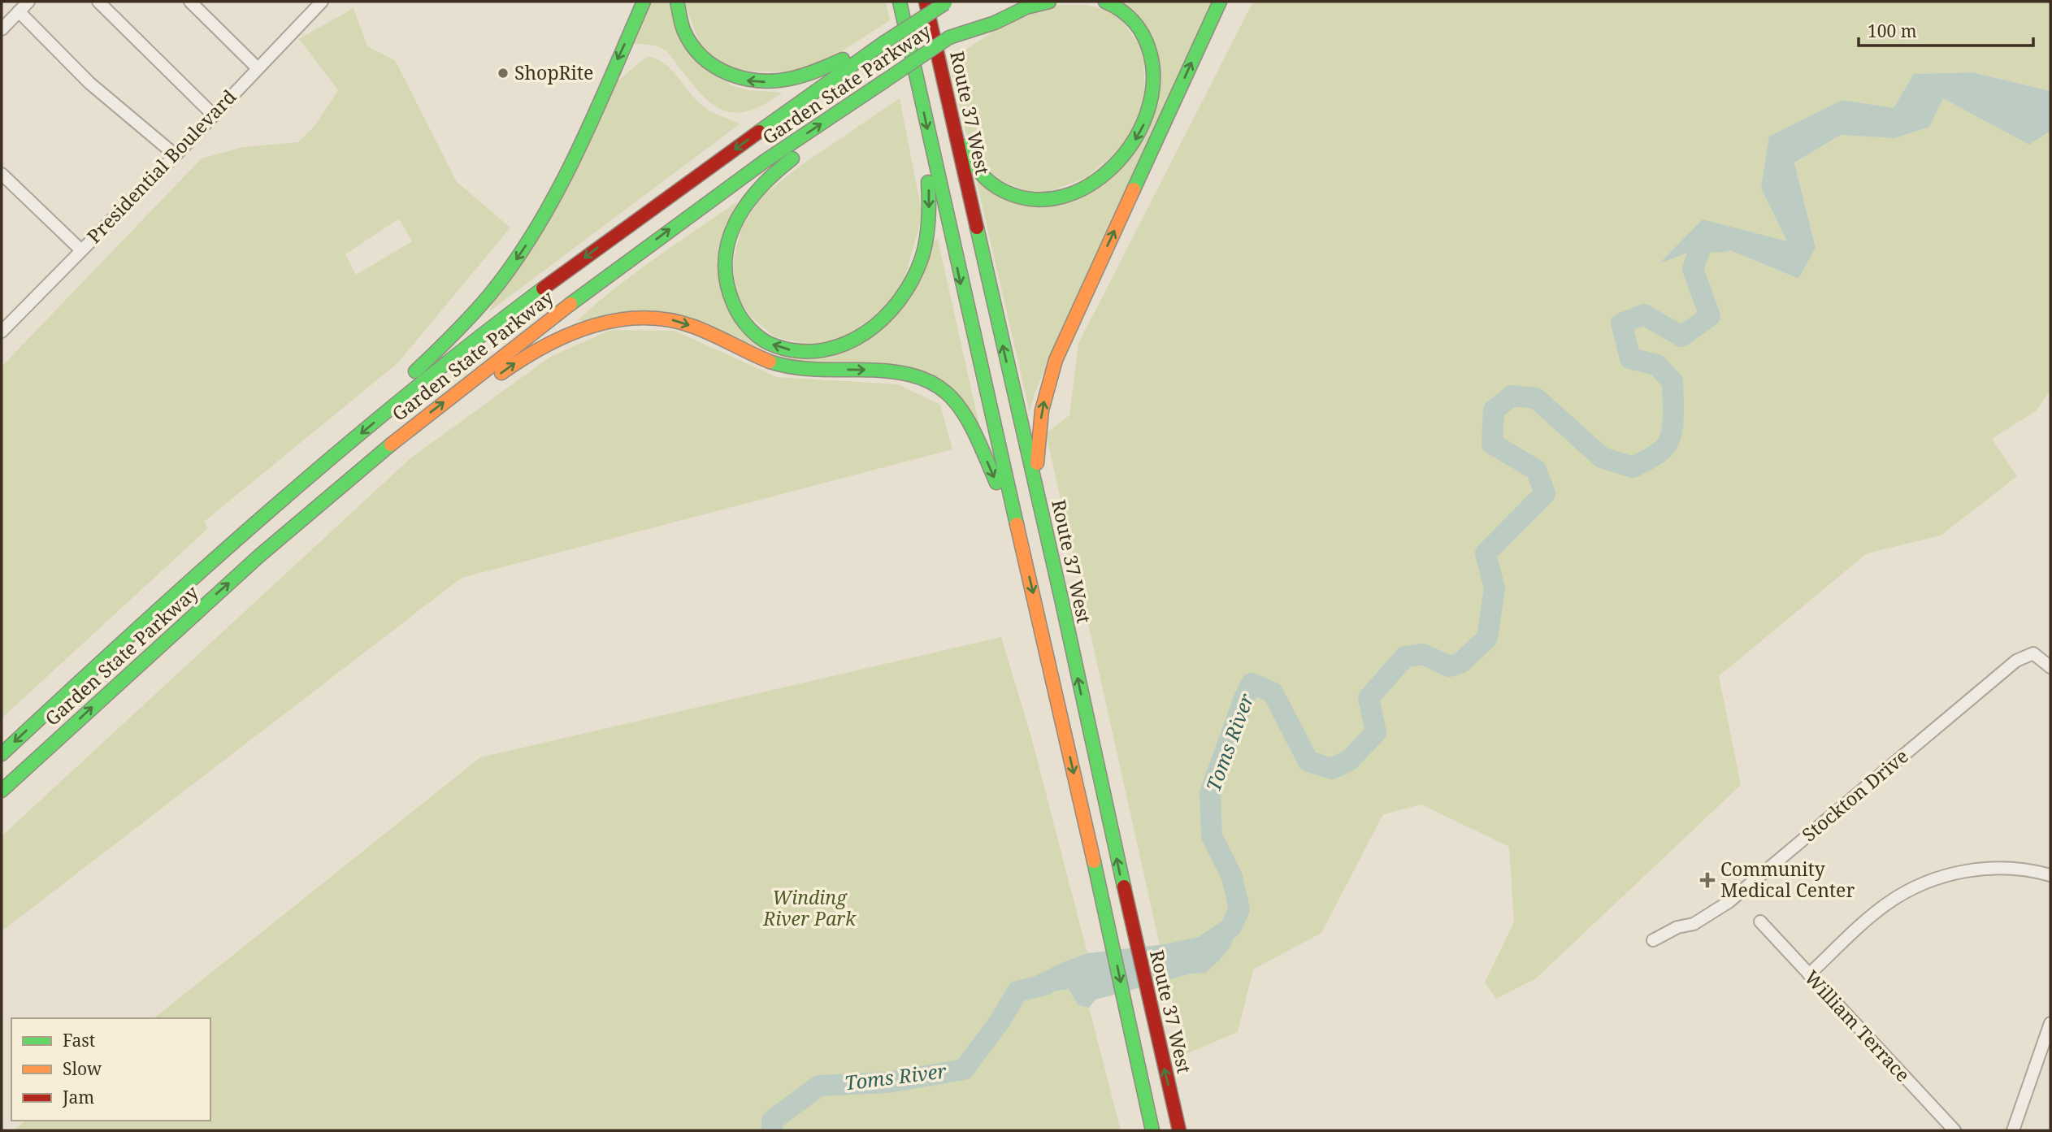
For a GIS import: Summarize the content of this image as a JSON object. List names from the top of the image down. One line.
{"streets":{"highway":["Garden State Parkway","Route 37 West"],"street":["Presidential Boulevard","Stockton Drive","William Terrace"]},"water":["Toms River"],"parks":["Winding River Park"],"places":{"other":["ShopRite"],"health":["Community Medical Center"]},"legend":["Fast","Slow","Jam"],"scale_bar":"100 m"}
